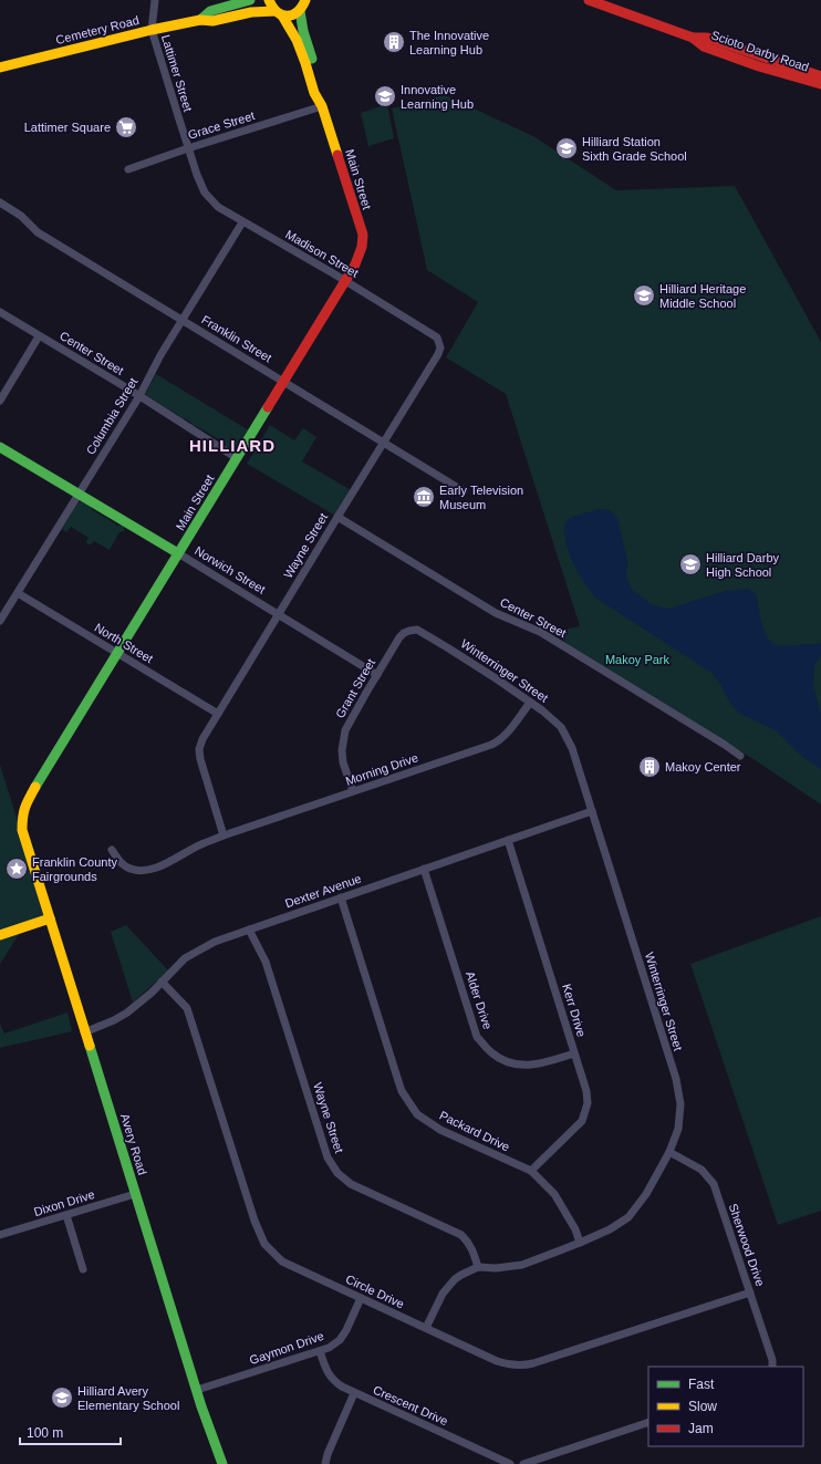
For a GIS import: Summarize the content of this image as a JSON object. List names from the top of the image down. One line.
{"streets":{"main road":["Cemetery Road","Scioto Darby Road","Main Street","Norwich Street","Avery Road"],"street":["Lattimer Street","Grace Street","Madison Street","Franklin Street","Center Street","Columbia Street","Wayne Street","North Street","Winterringer Street","Grant Street","Morning Drive","Dexter Avenue","Alder Drive","Kerr Drive","Packard Drive","Dixon Drive","Sherwood Drive","Circle Drive","Gaymon Drive","Crescent Drive"]},"crossings":[["Cemetery Road","Lattimer Street"],["Cemetery Road","Main Street"],["Lattimer Street","Grace Street"],["Lattimer Street","Madison Street"],["Grace Street","Main Street"],["Main Street","Madison Street"],["Main Street","Franklin Street"],["Main Street","Center Street"],["Main Street","Norwich Street"],["Main Street","North Street"],["Main Street","Avery Road"],["Madison Street","Columbia Street"],["Madison Street","Wayne Street"],["Franklin Street","Columbia Street"],["Franklin Street","Wayne Street"],["Center Street","Columbia Street"],["Center Street","Wayne Street"],["Columbia Street","Norwich Street"],["Columbia Street","North Street"],["Wayne Street","Norwich Street"],["Wayne Street","North Street"],["Wayne Street","Winterringer Street"],["Wayne Street","Morning Drive"],["Wayne Street","Dexter Avenue"],["Norwich Street","Grant Street"],["Winterringer Street","Grant Street"],["Winterringer Street","Morning Drive"],["Winterringer Street","Dexter Avenue"],["Winterringer Street","Packard Drive"],["Winterringer Street","Sherwood Drive"],["Winterringer Street","Circle Drive"],["Grant Street","Morning Drive"],["Dexter Avenue","Alder Drive"],["Dexter Avenue","Kerr Drive"],["Dexter Avenue","Packard Drive"],["Dexter Avenue","Avery Road"],["Dexter Avenue","Circle Drive"],["Alder Drive","Kerr Drive"],["Kerr Drive","Packard Drive"],["Avery Road","Dixon Drive"],["Avery Road","Gaymon Drive"],["Sherwood Drive","Circle Drive"],["Circle Drive","Gaymon Drive"],["Gaymon Drive","Crescent Drive"]],"districts":["HILLIARD"],"parks":["Makoy Park"],"places":{"building":["The Innovative Learning Hub","Makoy Center"],"school or university":["Innovative Learning Hub","Hilliard Station Sixth Grade School","Hilliard Heritage Middle School","Hilliard Darby High School","Hilliard Avery Elementary School"],"supermarket":["Lattimer Square"],"museum":["Early Television Museum"],"place":["Franklin County Fairgrounds"]},"legend":["Fast","Slow","Jam"],"scale_bar":"100 m"}
